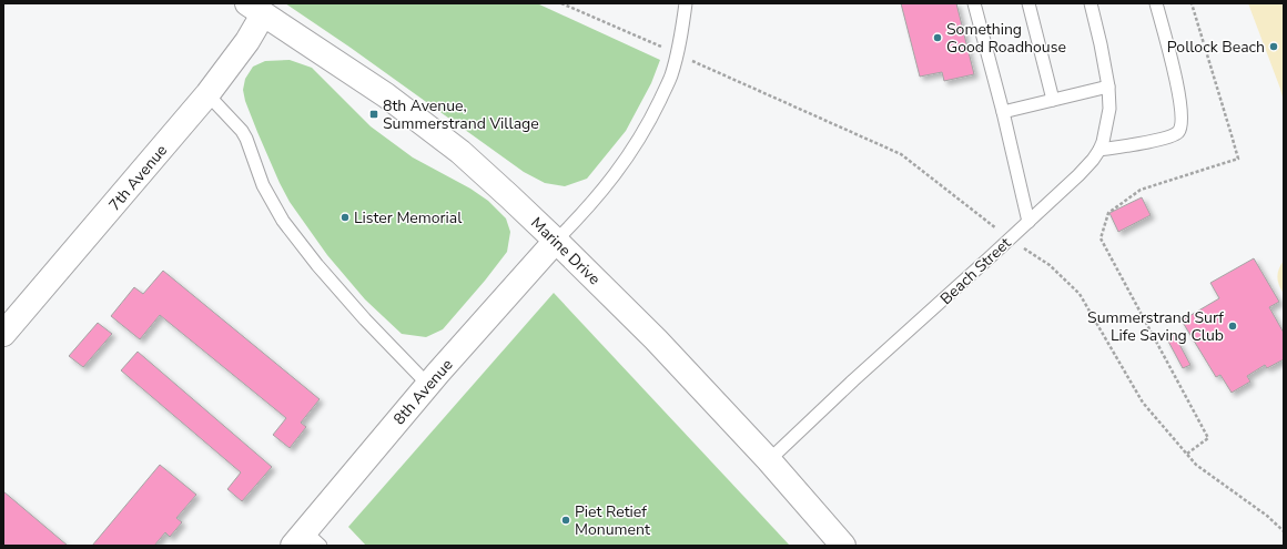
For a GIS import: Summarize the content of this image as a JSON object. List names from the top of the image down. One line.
{"streets":{"street":["7th Avenue","Marine Drive","8th Avenue"],"lane":["Beach Street"]},"crossings":[["7th Avenue","Marine Drive"],["Marine Drive","Beach Street"],["Marine Drive","8th Avenue"]],"places":{"other":["Something Good Roadhouse","Pollock Beach","Lister Memorial","Summerstrand Surf Life Saving Club","Piet Retief Monument"],"transit":["8th Avenue, Summerstrand Village"]}}
